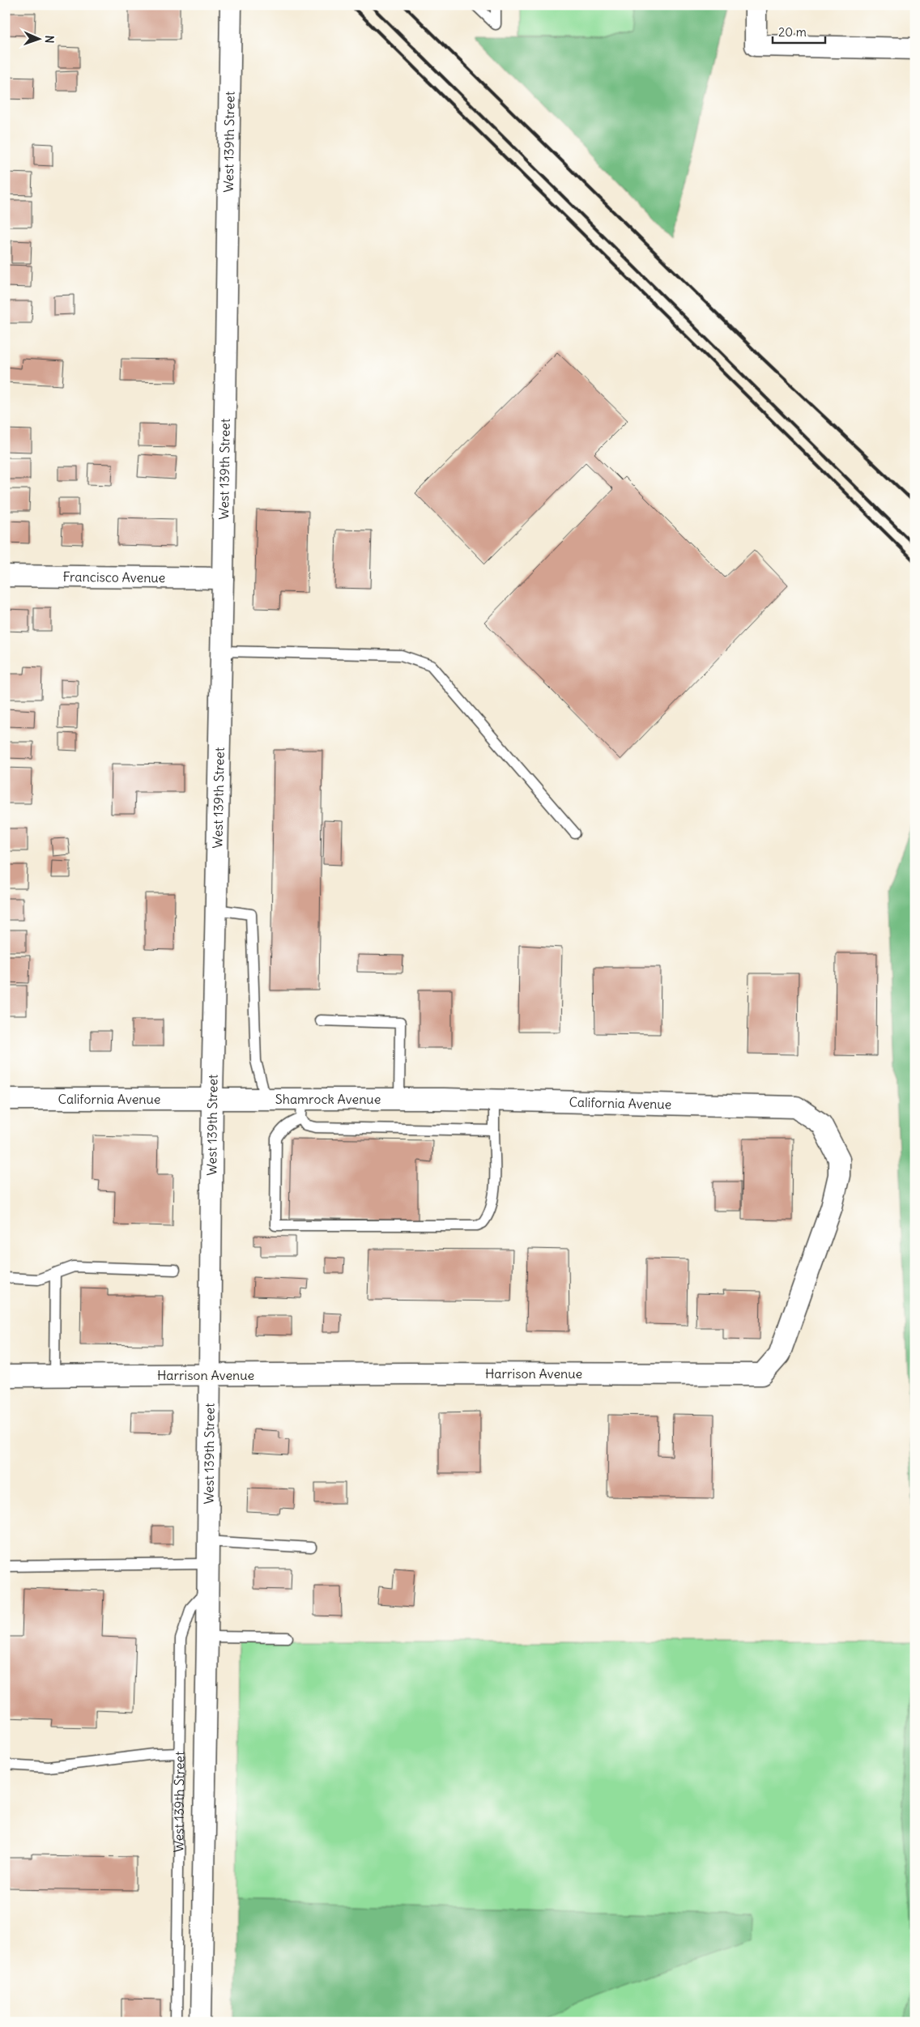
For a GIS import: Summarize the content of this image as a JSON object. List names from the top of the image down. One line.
{"streets":{"street":["West 139th Street","Francisco Avenue","California Avenue","Shamrock Avenue","Harrison Avenue"]},"crossings":[["West 139th Street","Francisco Avenue"],["West 139th Street","California Avenue"],["West 139th Street","Shamrock Avenue"],["West 139th Street","Harrison Avenue"],["California Avenue","Shamrock Avenue"],["California Avenue","Harrison Avenue"]],"scale_bar":"20 m","north":"right"}
